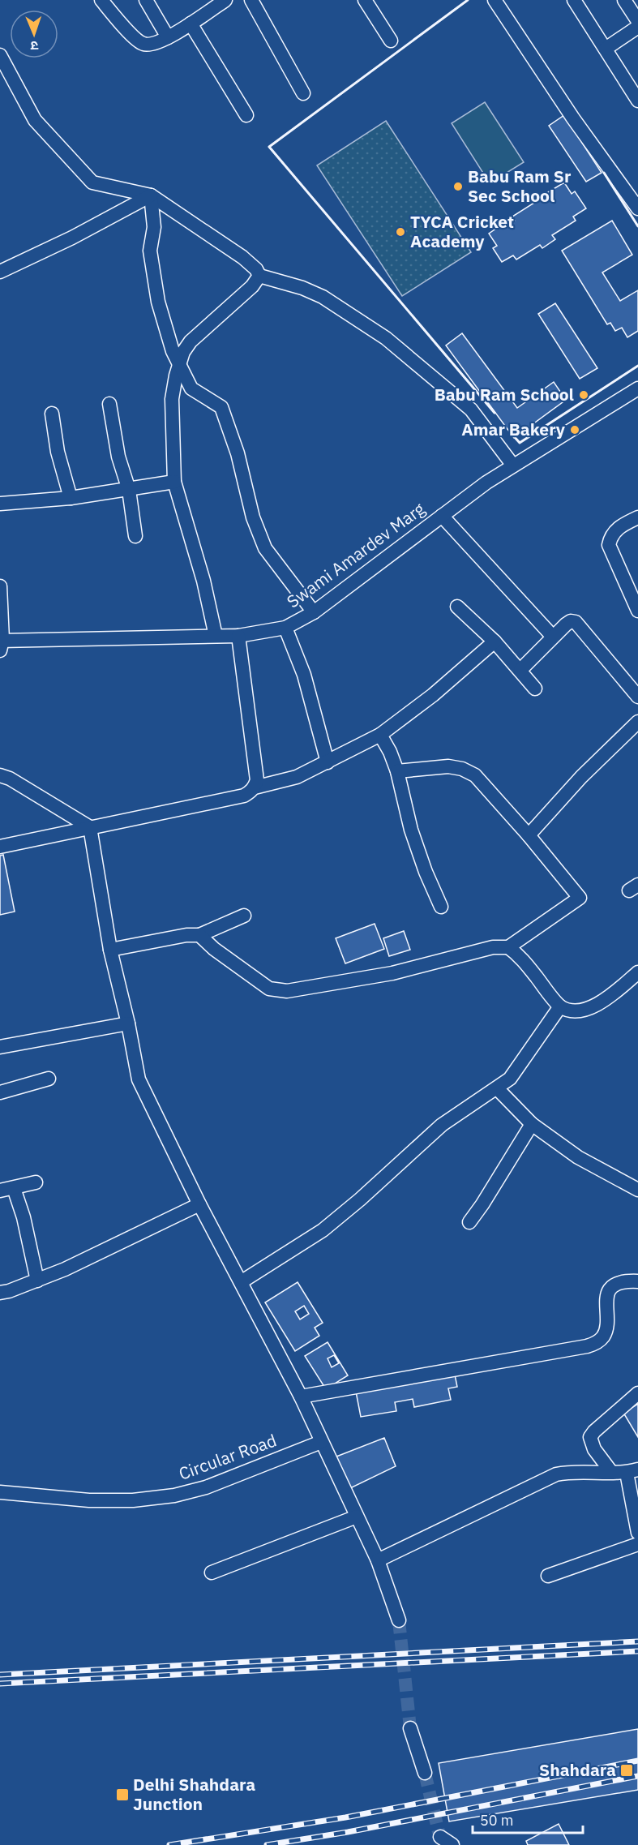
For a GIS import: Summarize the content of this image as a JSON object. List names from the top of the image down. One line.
{"streets":{"street":["Swami Amardev Marg","Circular Road"]},"places":{"other":["Babu Ram Sr Sec School","TYCA Cricket Academy","Babu Ram School","Amar Bakery"],"transit":["Shahdara","Delhi Shahdara Junction"]},"scale_bar":"50 m","north":"bottom"}
